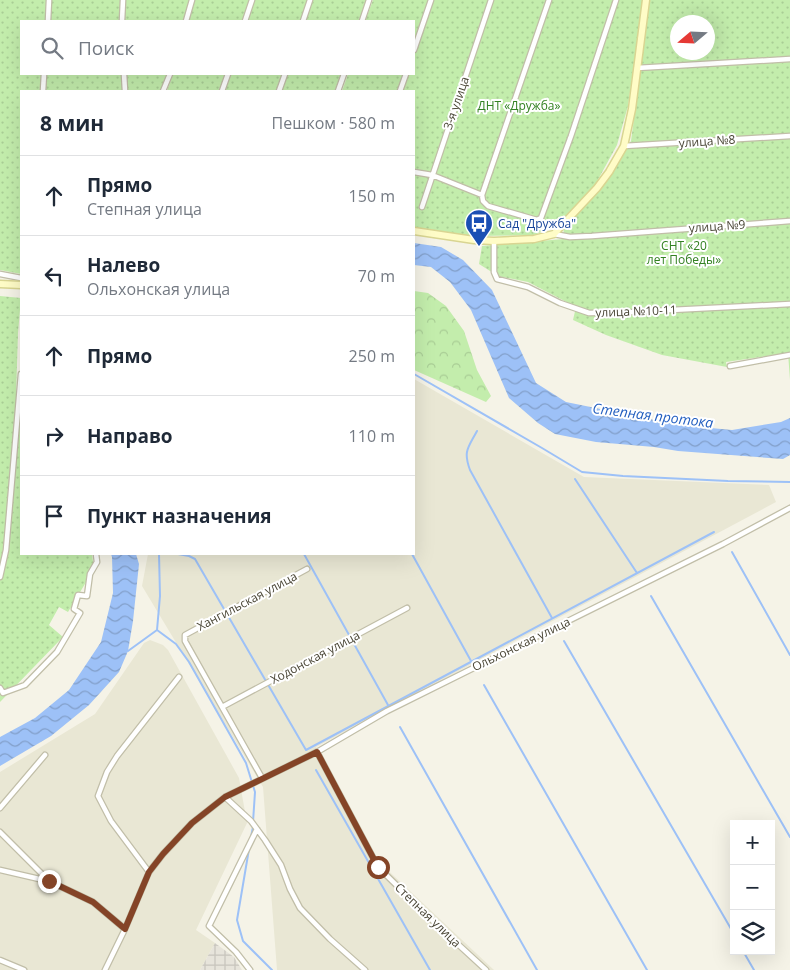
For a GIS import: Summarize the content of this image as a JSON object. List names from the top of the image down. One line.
{"streets":{"street":["3-я улица","улица №8","улица №9","улица №10-11","Хангильская улица","Ольхонская улица","Ходонская улица","Степная улица"]},"crossings":[["Хангильская улица","Ходонская улица"],["Ольхонская улица","Степная улица"]],"water":["Степная протока"],"parks":["ДНТ «Дружба»","СНТ «20 лет Победы»"],"places":{"bus stop":["Сад \"Дружба\""]},"north":"left","page":{"search":"Поиск","heading":["8 мин","Пешком · 580 m"],"list":[["Прямо","Степная улица","150 m"],["Налево","Ольхонская улица","70 m"],["Прямо","250 m"],["Направо","110 m"],"Пункт назначения"],"map_buttons":["+","−"]}}
